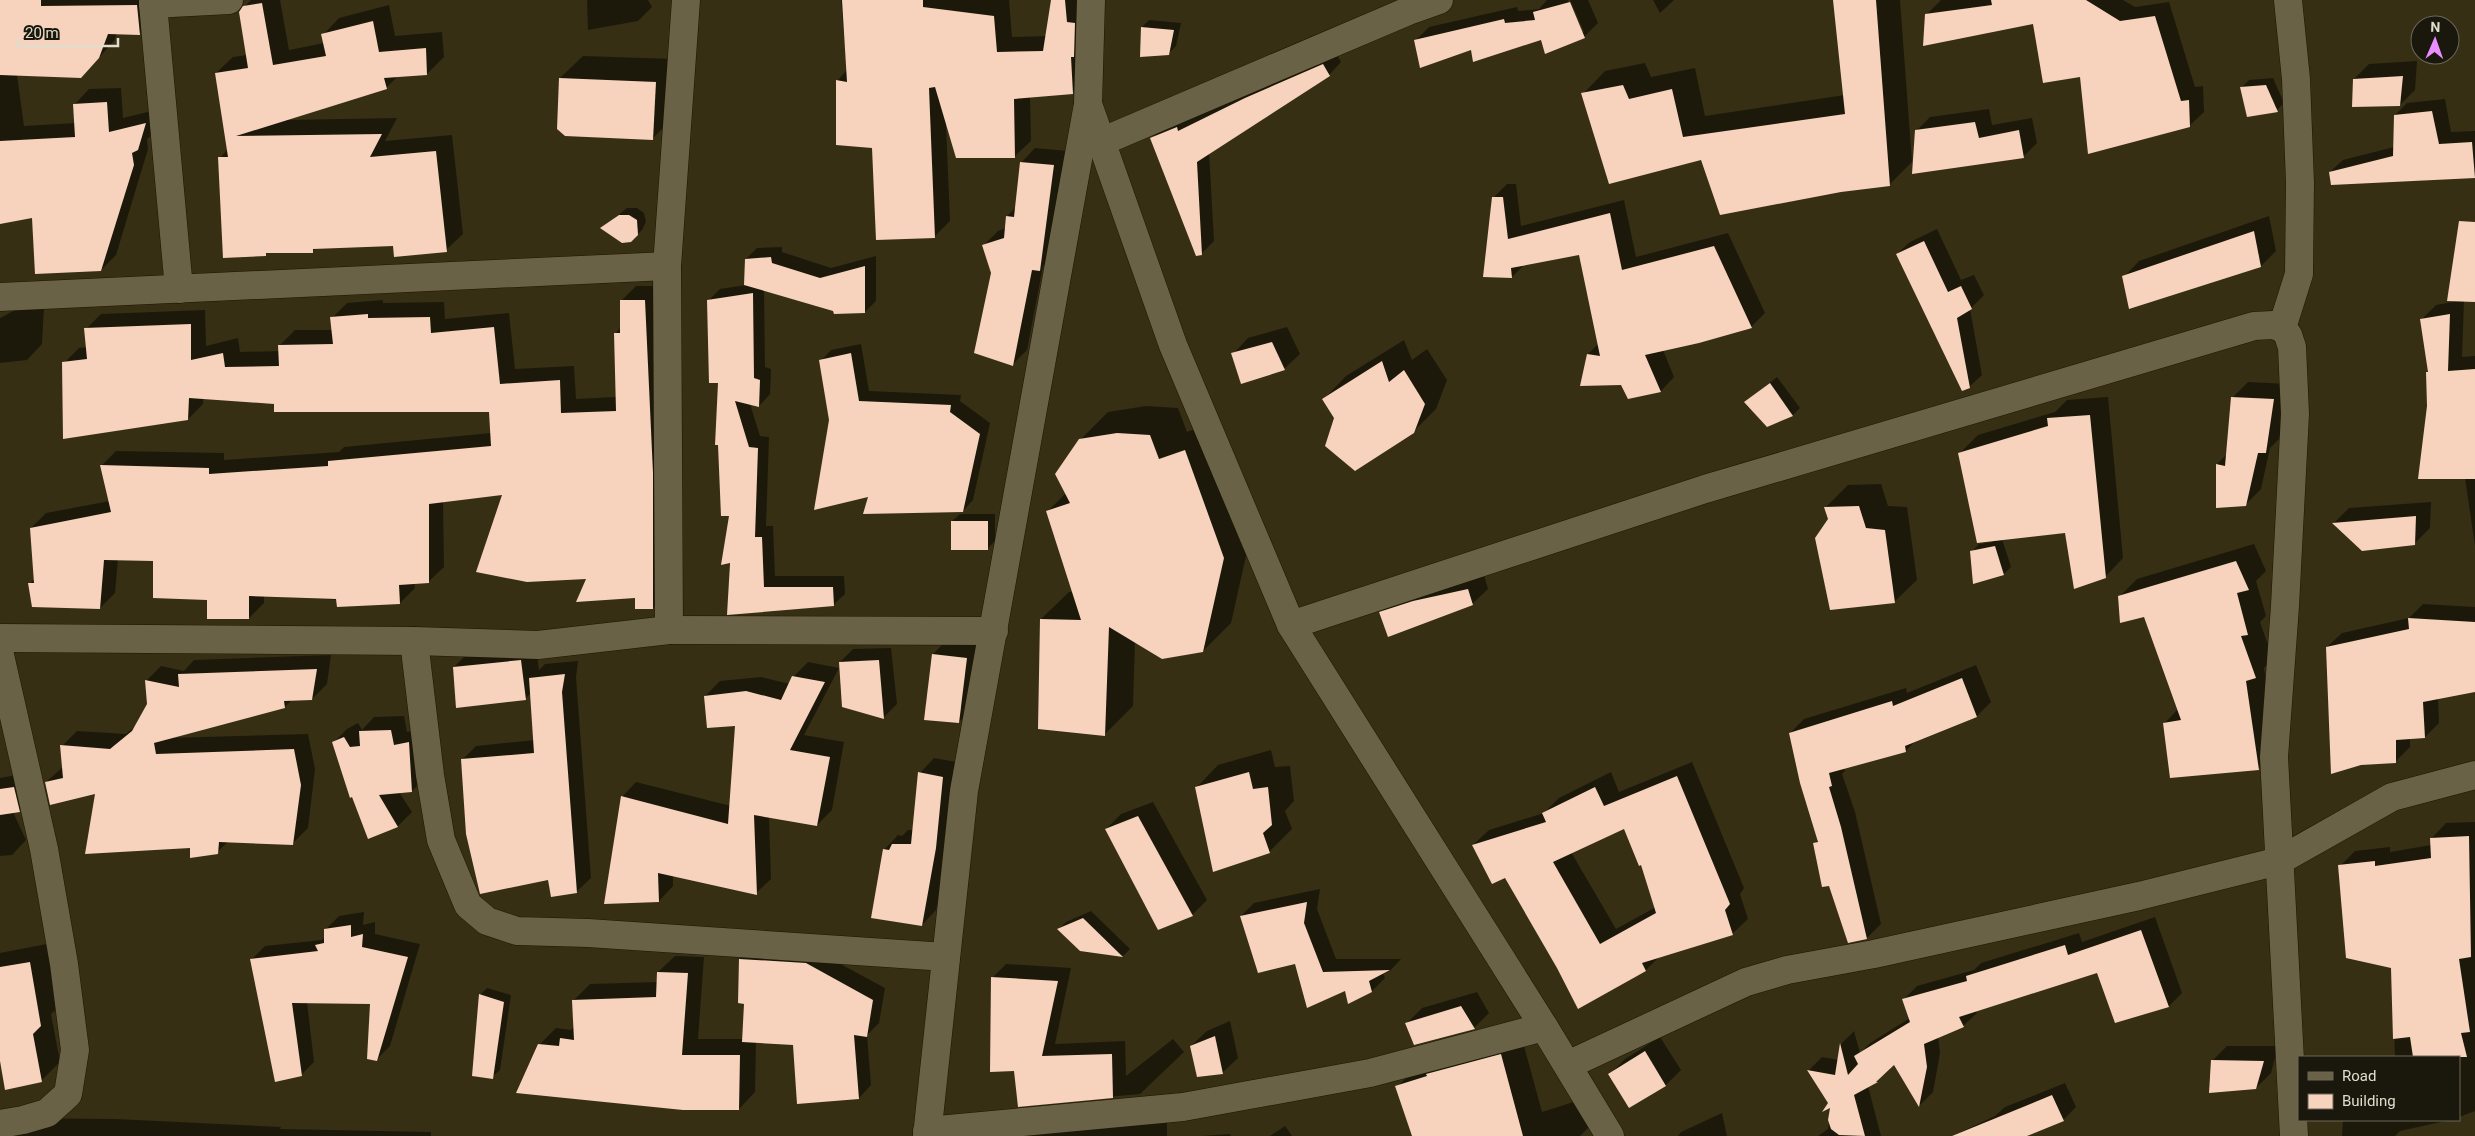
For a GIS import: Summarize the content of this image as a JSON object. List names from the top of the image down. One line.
{"legend":["Road","Building"],"scale_bar":"20 m","north":"top"}
